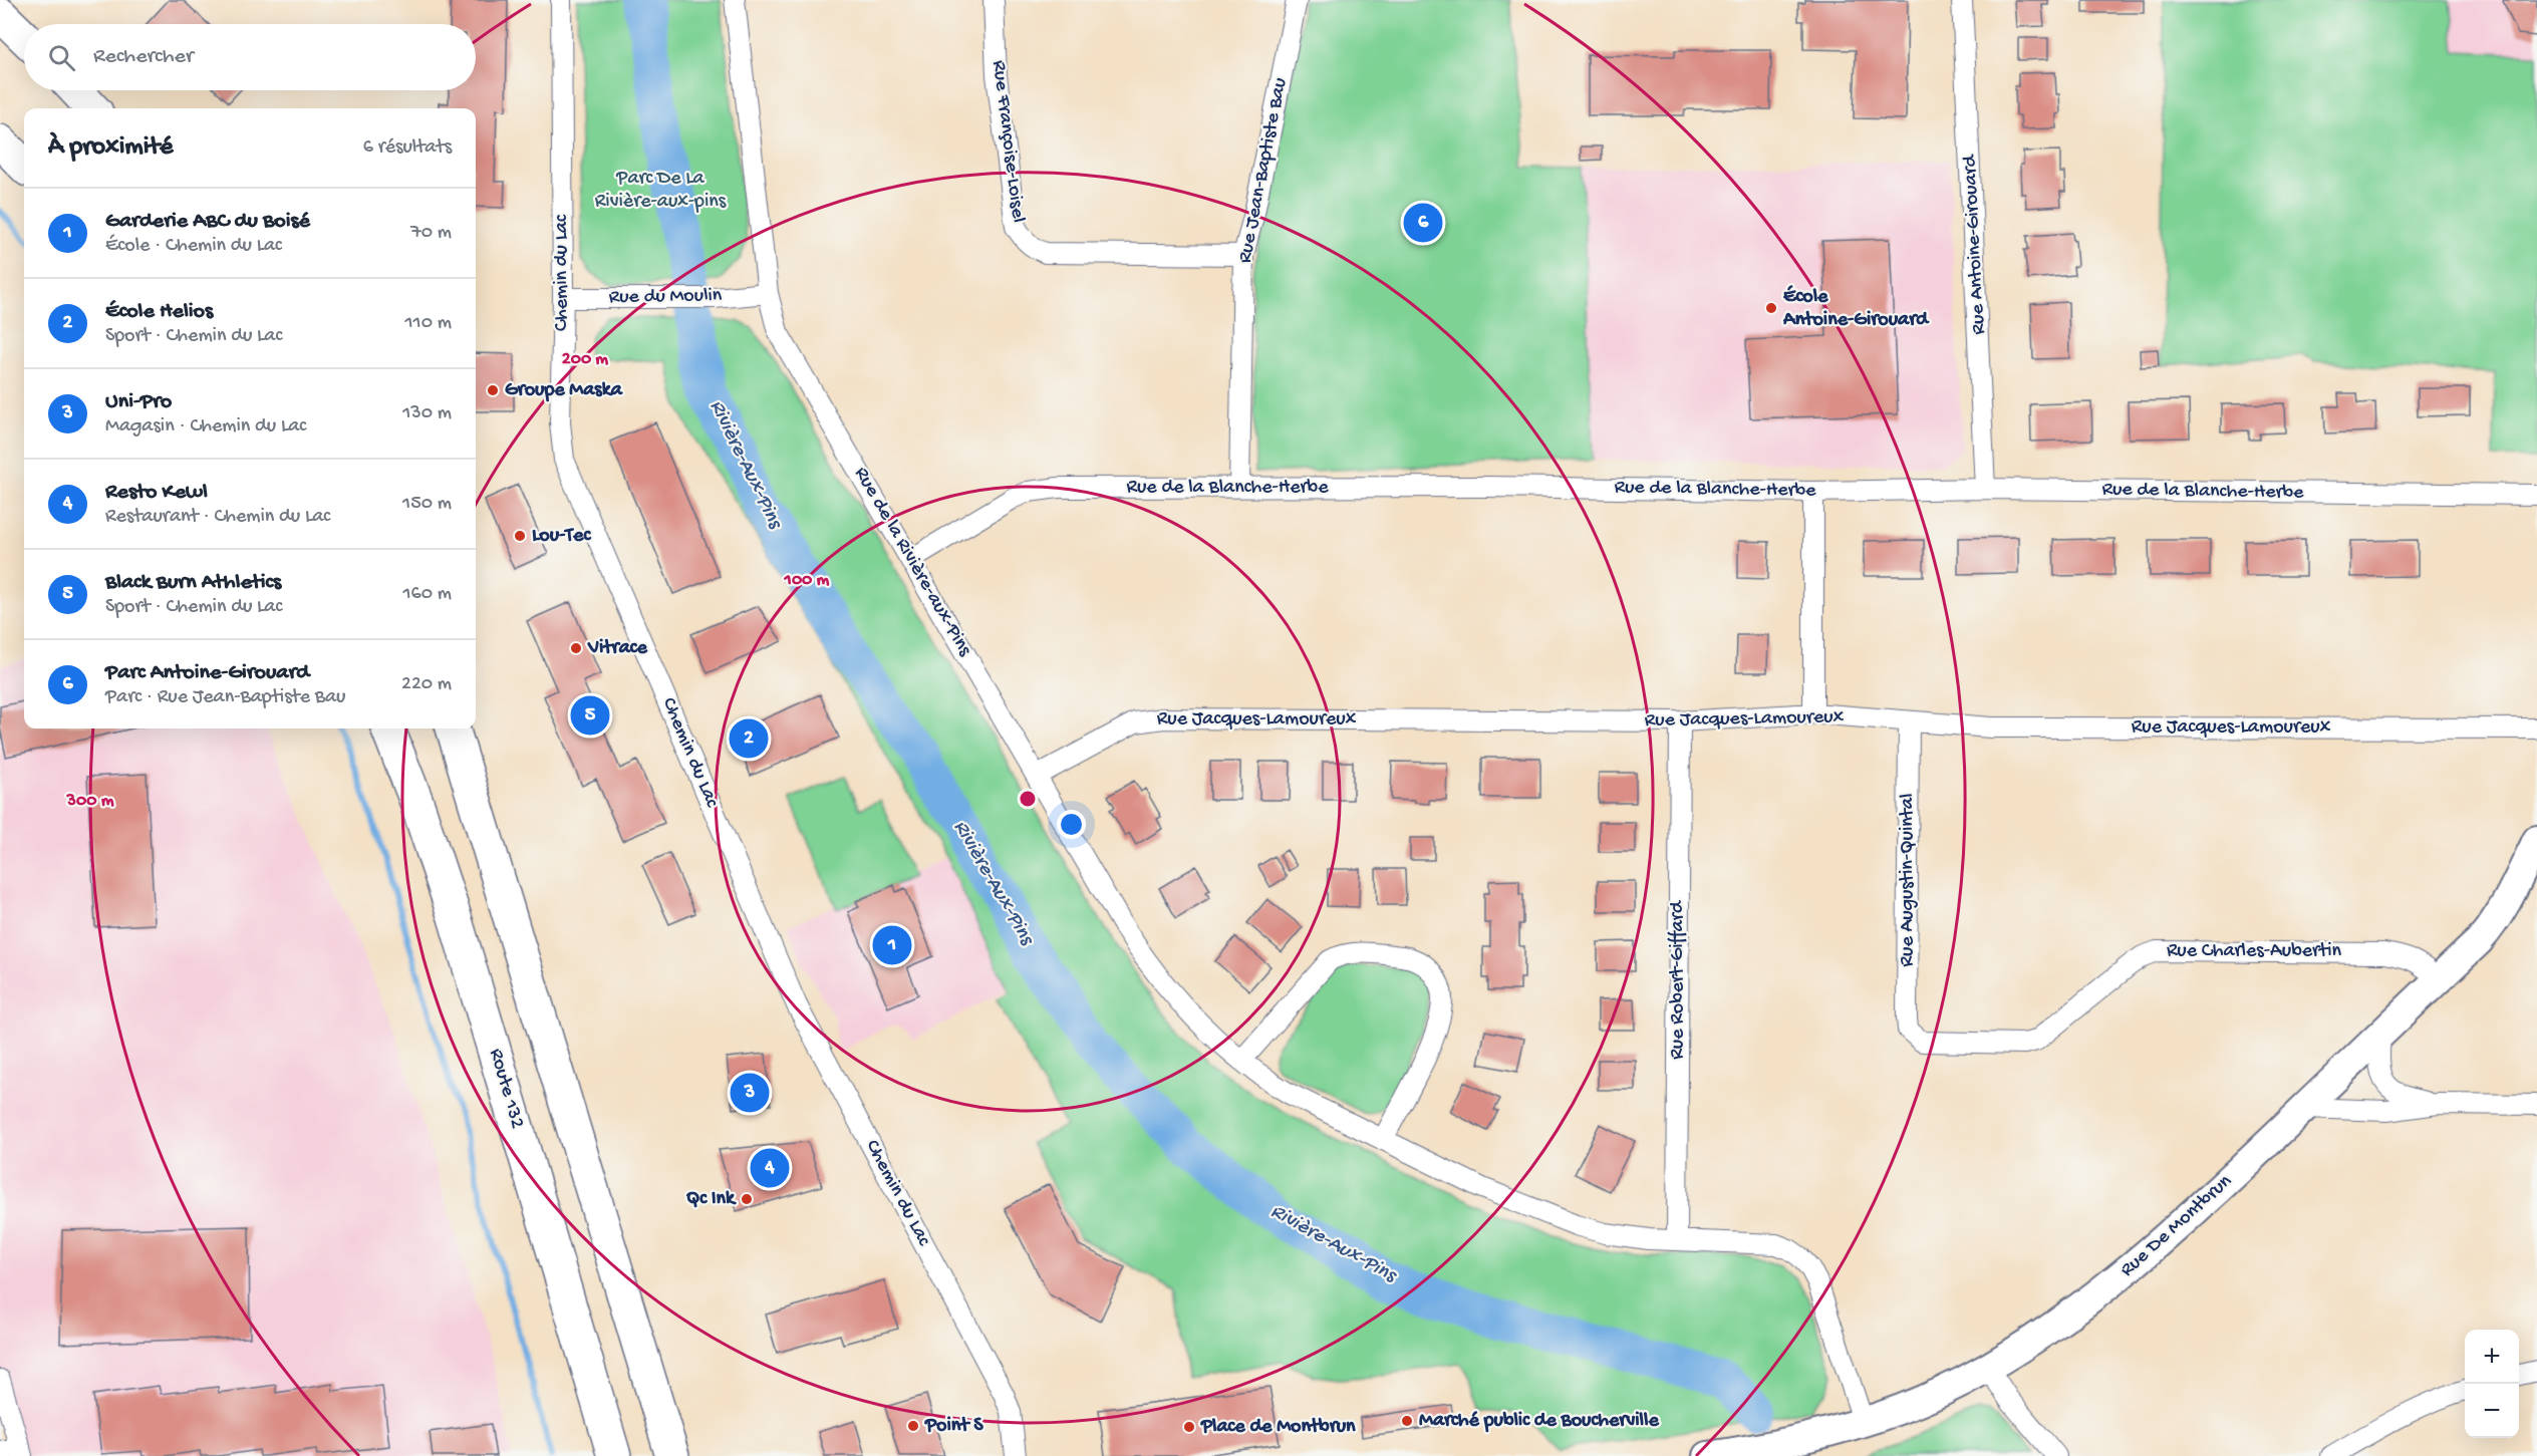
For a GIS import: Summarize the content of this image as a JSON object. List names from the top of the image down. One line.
{"streets":{"highway":["Route 132"],"street":["Rue Françoise-Loisel","Rue Jean-Baptiste Bau","Rue Antoine-Girouard","Chemin du Lac","Rue du Moulin","Rue de la Blanche-Herbe","Rue de la Rivière-aux-Pins","Rue Jacques-Lamoureux","Rue Augustin-Quintal","Rue Charles-Aubertin","Rue Robert-Giffard","Rue De Montbrun"]},"crossings":[["Rue Françoise-Loisel","Rue Jean-Baptiste Bau"],["Rue Jean-Baptiste Bau","Rue de la Blanche-Herbe"],["Rue Antoine-Girouard","Rue de la Blanche-Herbe"],["Chemin du Lac","Rue du Moulin"],["Rue du Moulin","Rue de la Rivière-aux-Pins"],["Rue de la Blanche-Herbe","Rue de la Rivière-aux-Pins"],["Rue de la Rivière-aux-Pins","Rue Jacques-Lamoureux"],["Rue de la Rivière-aux-Pins","Rue Robert-Giffard"],["Rue de la Rivière-aux-Pins","Rue De Montbrun"],["Rue Jacques-Lamoureux","Rue Augustin-Quintal"],["Rue Jacques-Lamoureux","Rue Robert-Giffard"],["Rue Augustin-Quintal","Rue Charles-Aubertin"],["Rue Charles-Aubertin","Rue De Montbrun"]],"water":["Rivière-Aux-Pins"],"parks":["Parc De La Rivière-aux-pins"],"places":["École Antoine-Girouard","Groupe Maska","Lou-Tec","Vitrace","Qc Ink","Marché public de Boucherville","Point S","Place de Montbrun"],"page":{"search":"Rechercher","heading":["À proximité","6 résultats"],"list":[{"mark":"1","name":"Garderie ABC du Boisé","note":"École · Chemin du Lac","value":"70 m"},{"mark":"2","name":"École Helios","note":"Sport · Chemin du Lac","value":"110 m"},{"mark":"3","name":"Uni-Pro","note":"Magasin · Chemin du Lac","value":"130 m"},{"mark":"4","name":"Resto Kewl","note":"Restaurant · Chemin du Lac","value":"150 m"},{"mark":"5","name":"Black Burn Athletics","note":"Sport · Chemin du Lac","value":"160 m"},{"mark":"6","name":"Parc Antoine-Girouard","note":"Parc · Rue Jean-Baptiste Bau","value":"220 m"}],"pins":["6","5","2","1","3","4"],"map_buttons":["+","−"]},"rings":["200 m","100 m","300 m"]}
